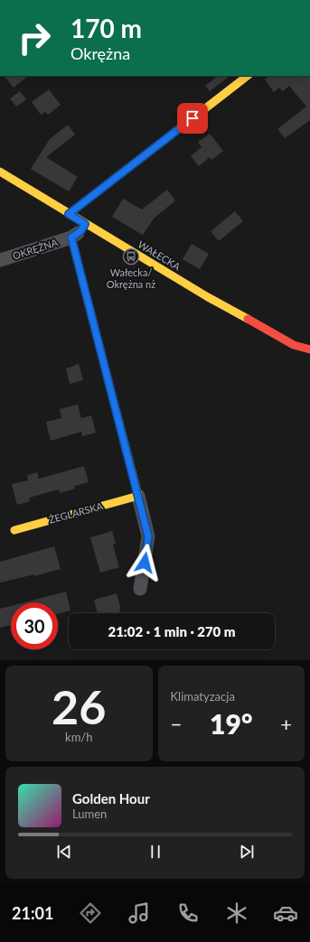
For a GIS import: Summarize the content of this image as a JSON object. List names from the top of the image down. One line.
{"streets":{"street":["OKRĘŻNA","WAŁECKA","ŻEGLARSKA"]},"crossings":[["OKRĘŻNA","WAŁECKA"]],"places":{"bus stop":["Wałecka/ Okrężna nż"]},"page":{"turn":["170 m","Okrężna"],"limit":"30","trip":"21:02 · 1 min · 270 m","tile":[["26","km/h"],"Klimatyzacja"],"heat":["−","19°","+"],"song":["Golden Hour","Lumen"],"tabs":"21:01"}}
